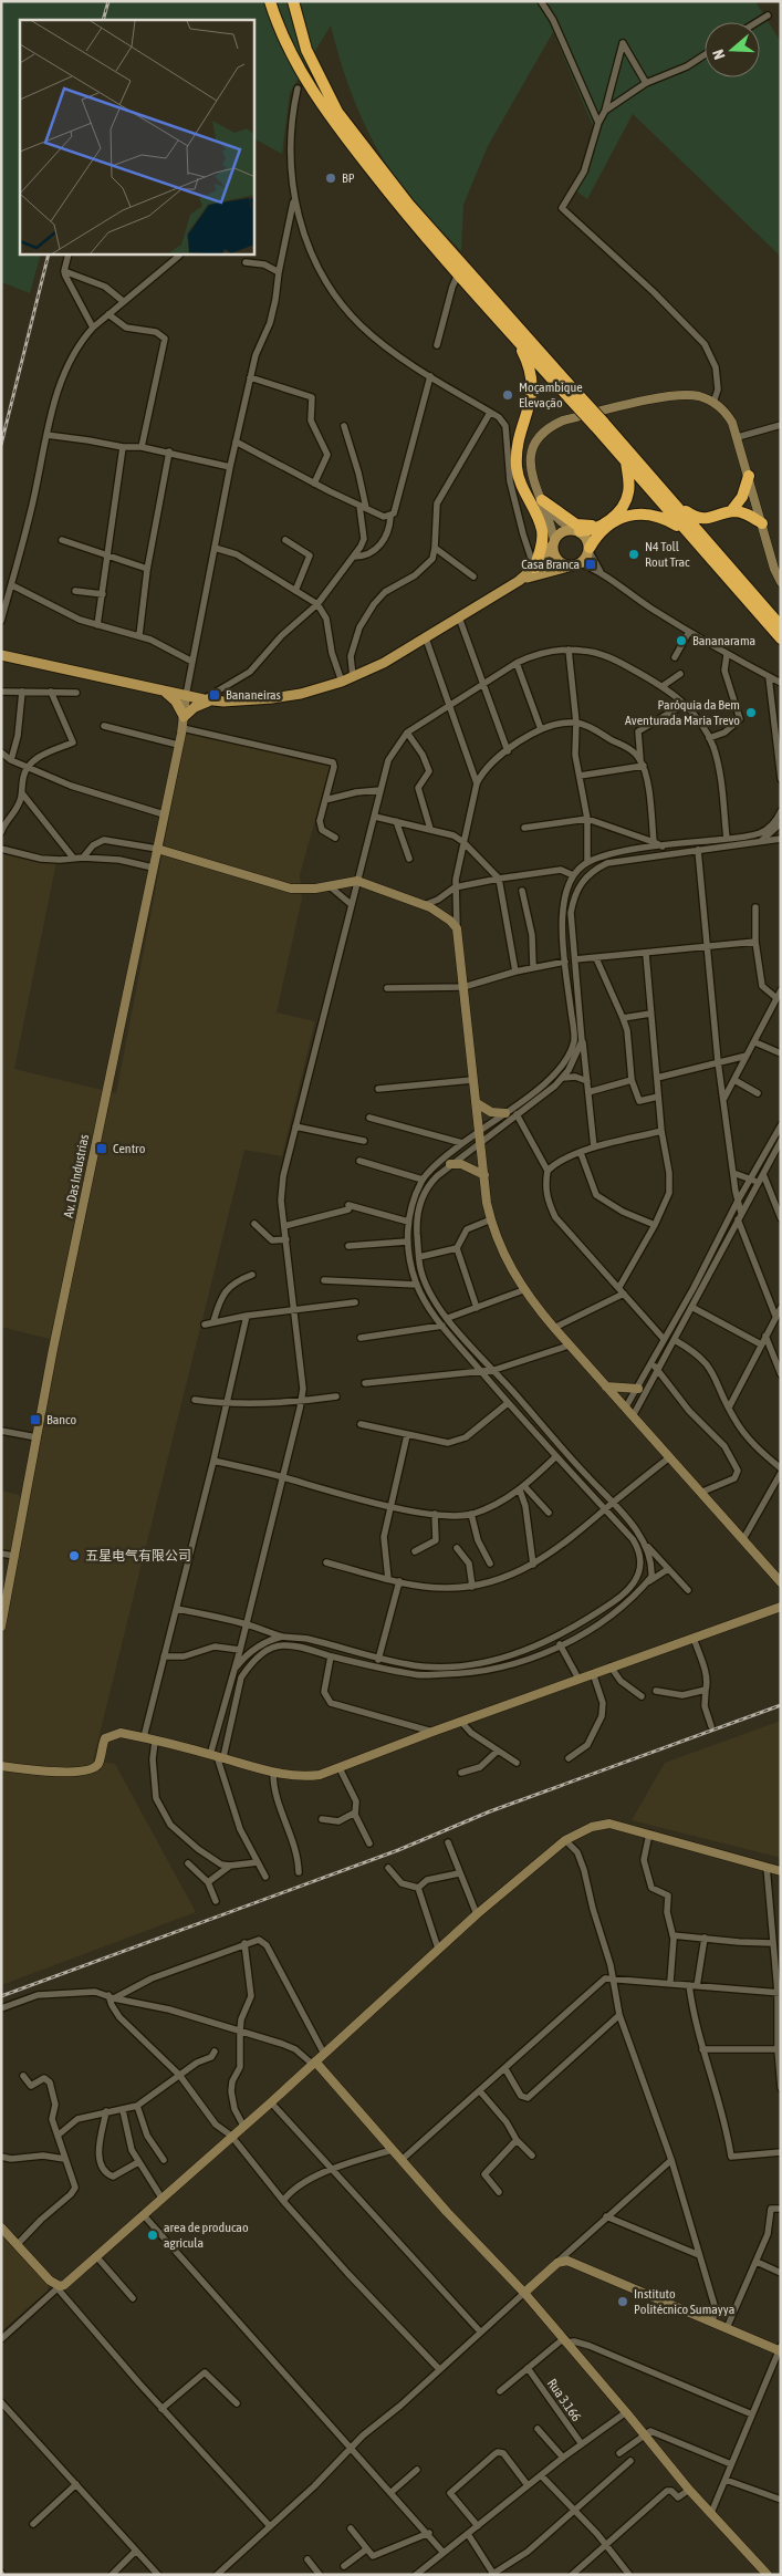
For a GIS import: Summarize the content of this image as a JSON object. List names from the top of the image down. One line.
{"streets":{"street":["Av. Das Industrias","Rua 3.166"]},"places":{"other":["BP","Moçambique Elevação","N4 Toll Rout Trac","Bananarama","Paróquia da Bem Aventurada Maria Trevo","五星电气有限公司","area de producao agricula","Instituto Politécnico Sumayya"],"transit":["Casa Branca","Bananeiras","Centro","Banco"]},"north":"left"}
